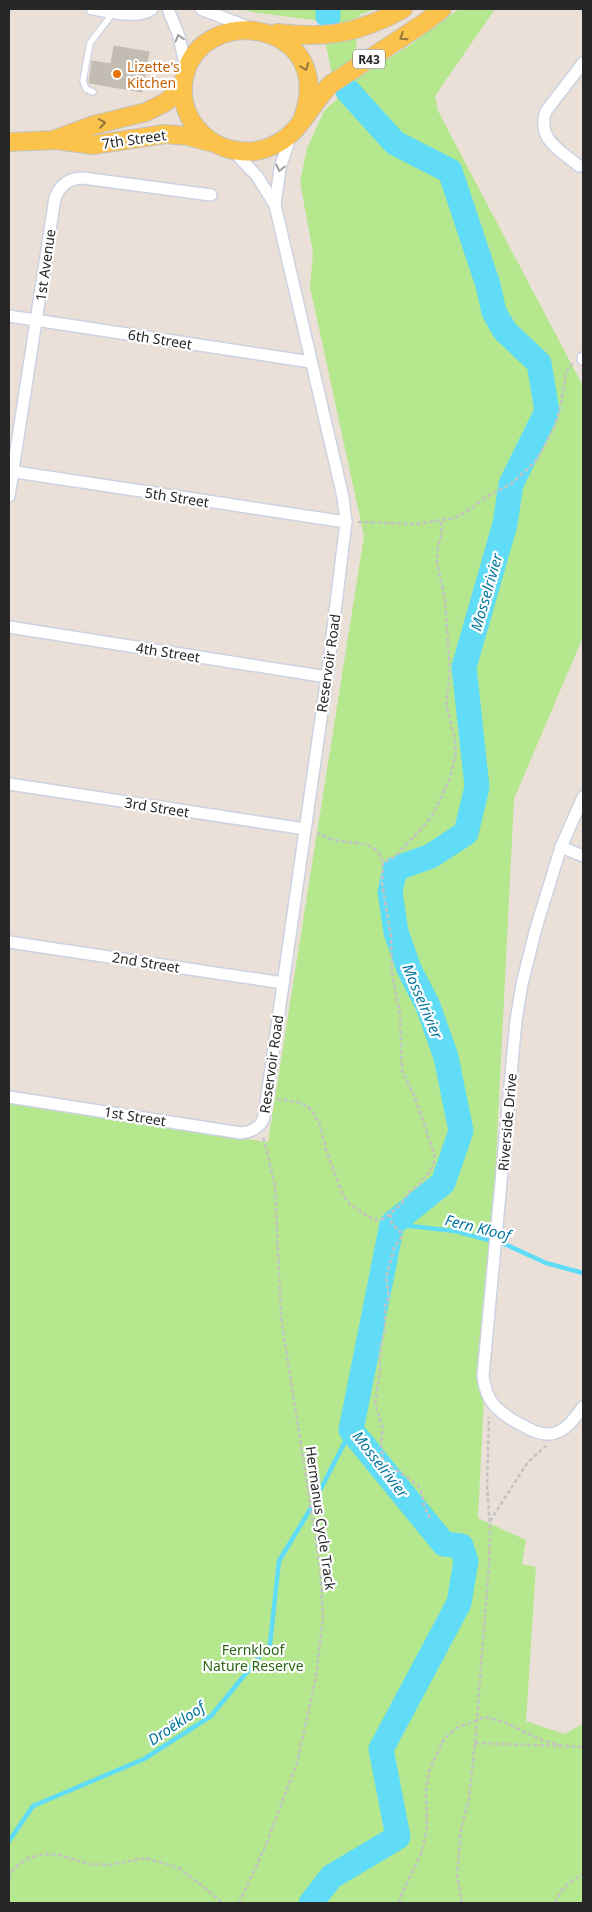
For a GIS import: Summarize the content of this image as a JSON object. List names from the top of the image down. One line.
{"streets":{"main road":["R43","7th Street"],"street":["1st Avenue","6th Street","5th Street","4th Street","Reservoir Road","3rd Street","2nd Street","1st Street","Riverside Drive"],"path":["Hermanus Cycle Track"]},"crossings":[["R43","7th Street"],["R43","Reservoir Road"],["7th Street","Reservoir Road"],["1st Avenue","6th Street"],["1st Avenue","5th Street"],["6th Street","Reservoir Road"],["5th Street","Reservoir Road"],["4th Street","Reservoir Road"],["Reservoir Road","3rd Street"],["Reservoir Road","2nd Street"],["Reservoir Road","1st Street"],["Reservoir Road","Hermanus Cycle Track"],["1st Street","Hermanus Cycle Track"]],"water":["Mosselrivier","Fern Kloof","Droëkloof"],"parks":["Fernkloof Nature Reserve"],"places":["Lizette's Kitchen"]}
